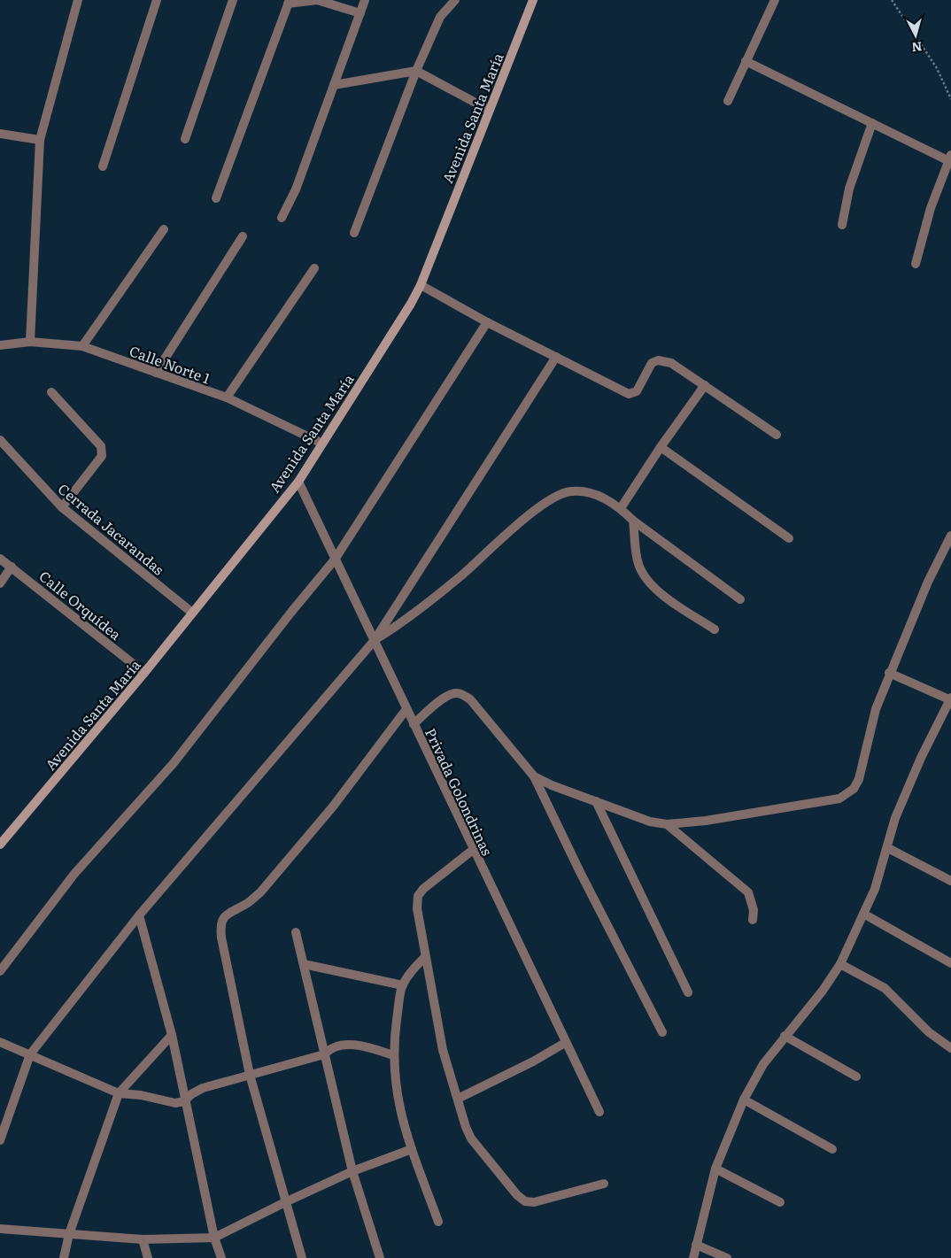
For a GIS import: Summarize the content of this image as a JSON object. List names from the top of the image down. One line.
{"streets":{"main road":["Avenida Santa María"],"street":["Calle Norte 1","Cerrada Jacarandas","Calle Orquídea","Privada Golondrinas"]},"crossings":[["Avenida Santa María","Calle Norte 1"],["Avenida Santa María","Cerrada Jacarandas"],["Avenida Santa María","Calle Orquídea"],["Avenida Santa María","Privada Golondrinas"]],"north":"bottom"}
